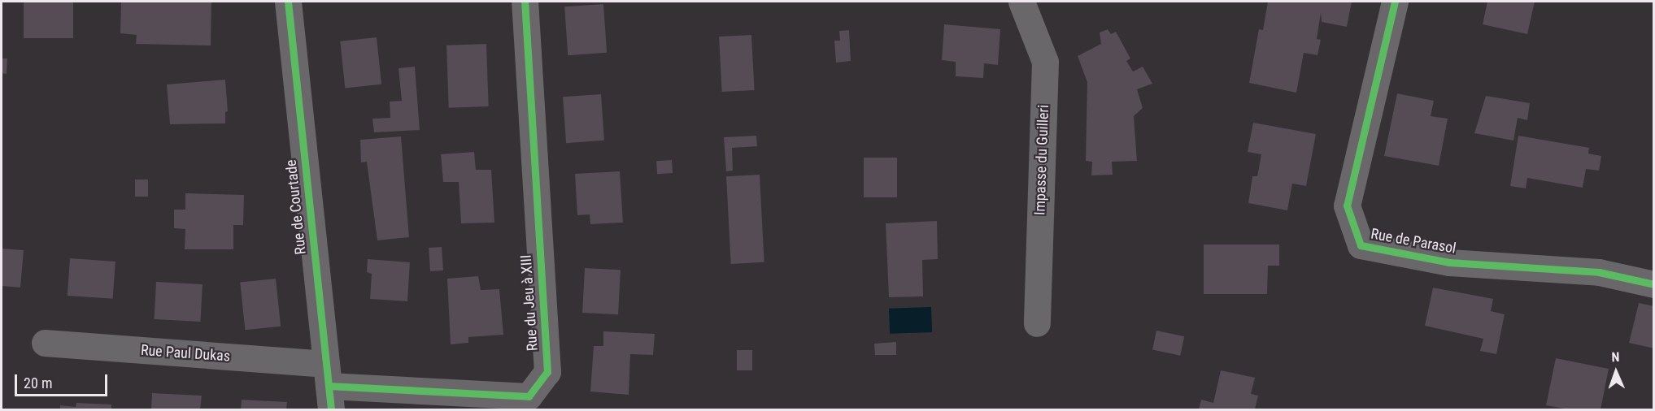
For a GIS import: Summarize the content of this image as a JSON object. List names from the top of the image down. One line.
{"streets":{"street":["Impasse du Guilleri","Rue de Courtade","Rue de Parasol","Rue du Jeu à XIII","Rue Paul Dukas"]},"crossings":[["Rue de Courtade","Rue du Jeu à XIII"],["Rue de Courtade","Rue Paul Dukas"],["Rue du Jeu à XIII","Rue Paul Dukas"]],"scale_bar":"20 m","north":"top"}
